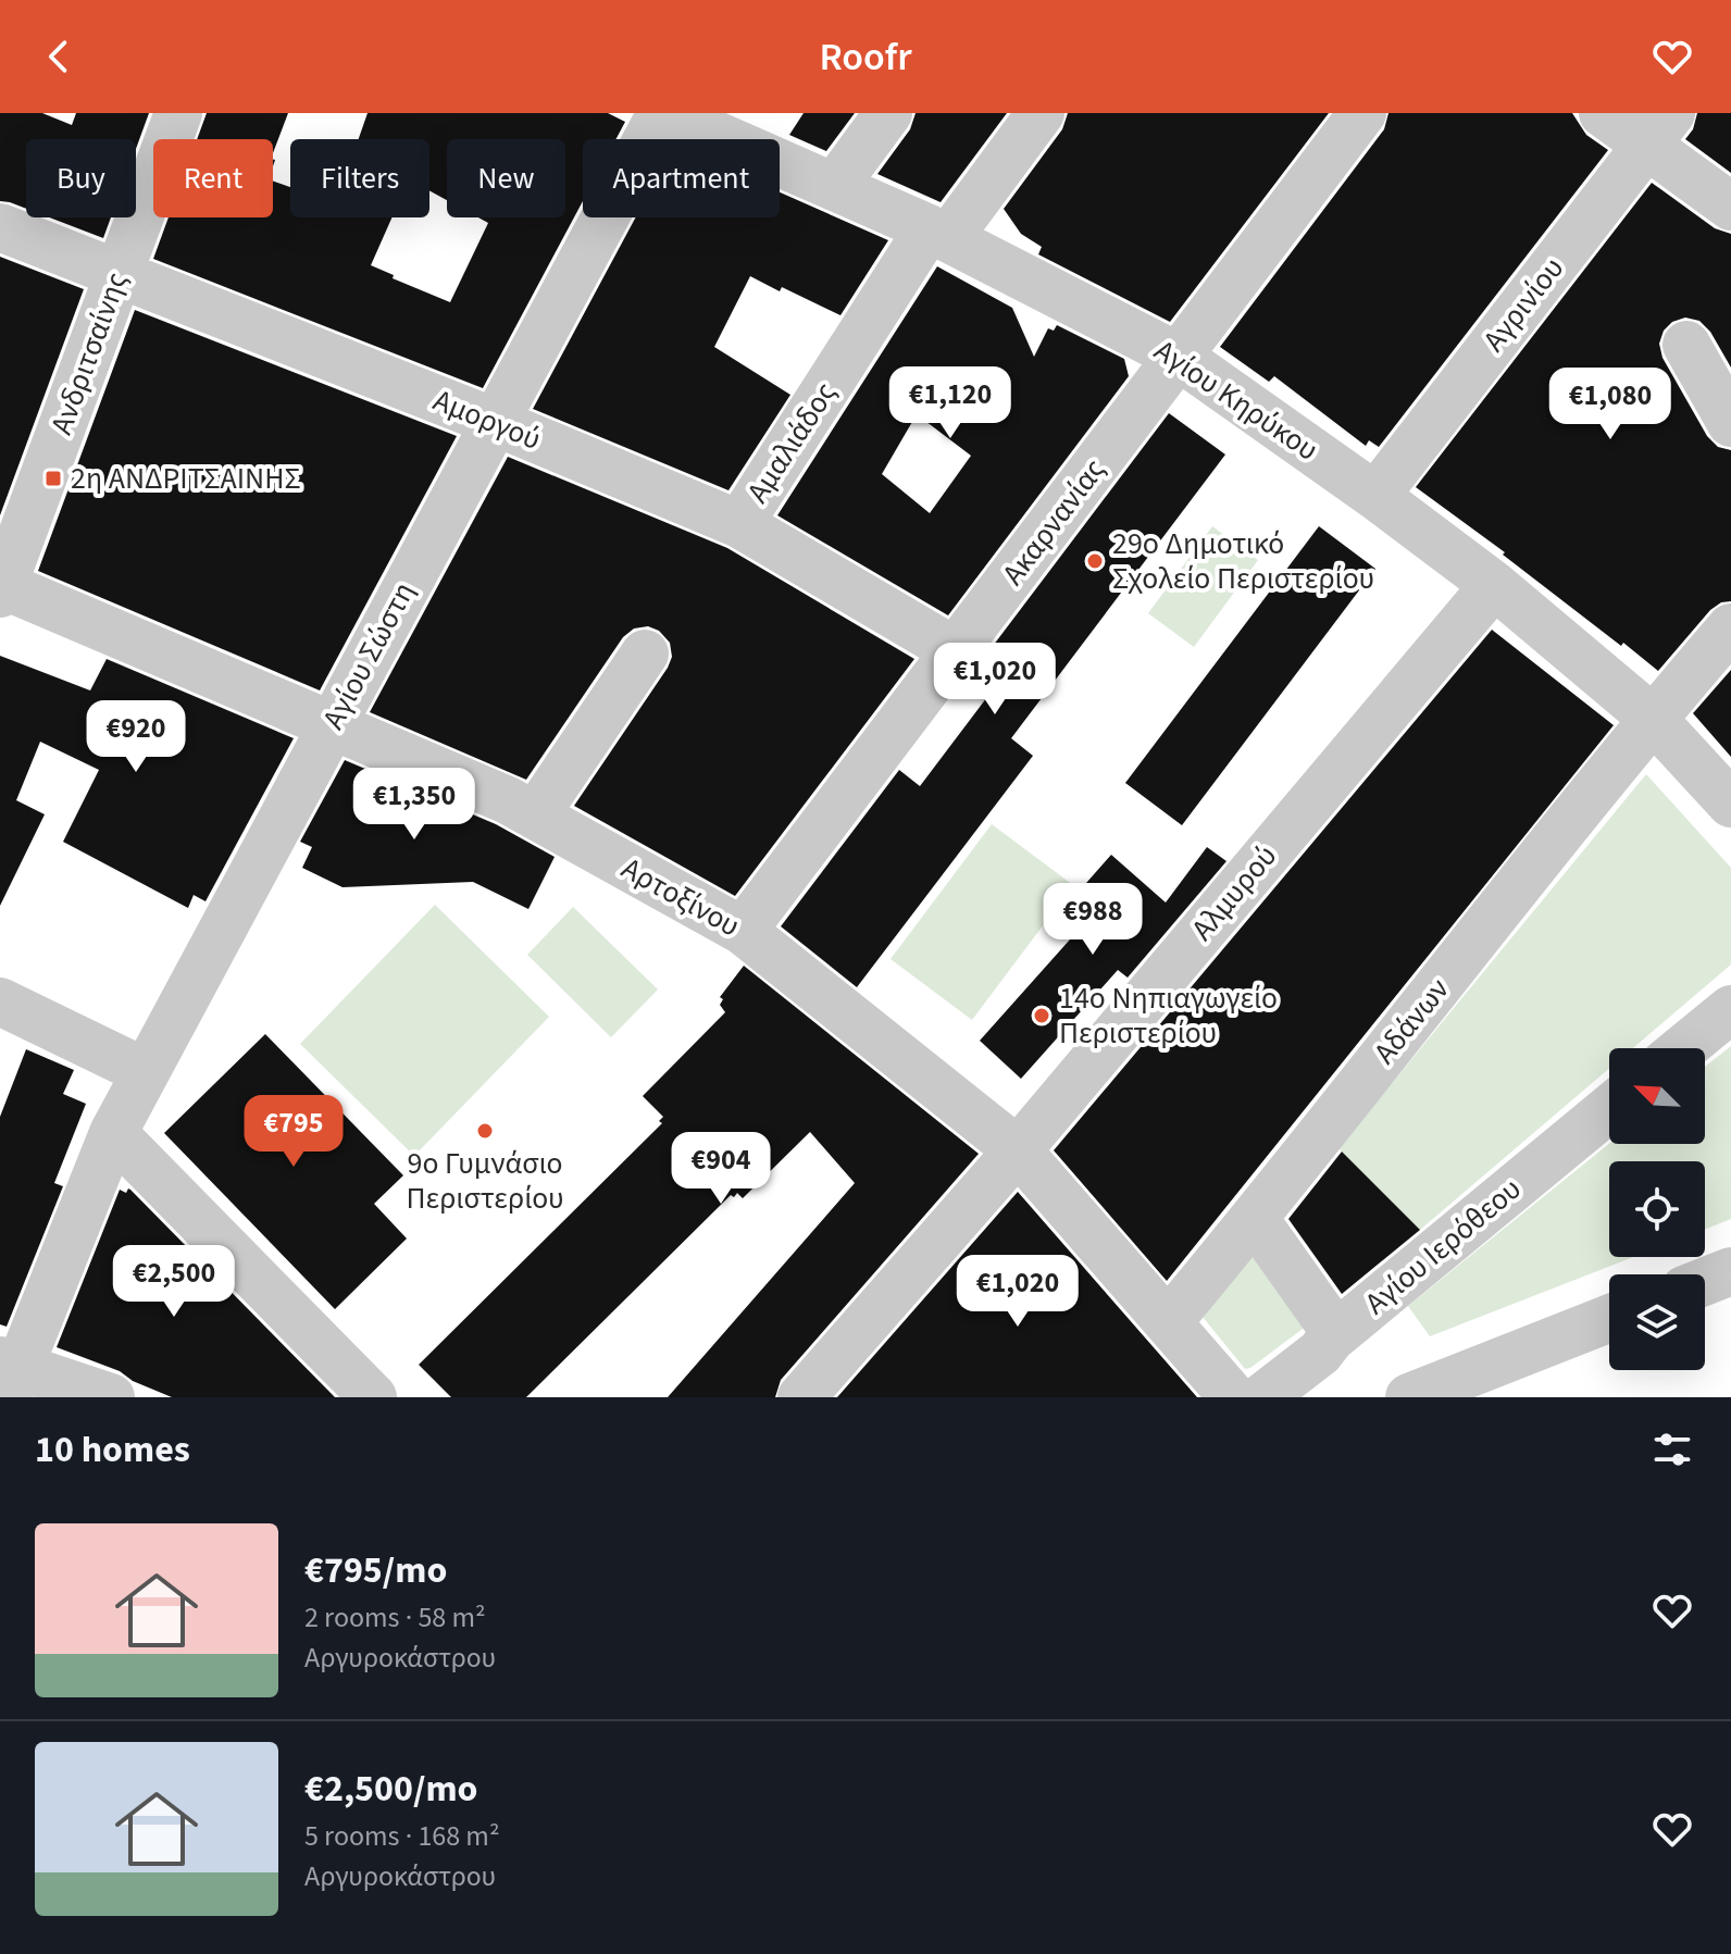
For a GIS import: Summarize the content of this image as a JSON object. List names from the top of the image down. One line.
{"streets":{"street":["Αγρινίου","Ανδριτσαίνης","Αγίου Κηρύκου","Αμοργού","Αμαλιάδος","Ακαρνανίας","Αγίου Σώστη","Αλμυρού","Αρτοξίνου","Αδάνων","Αγίου Ιερόθεου"]},"crossings":[["Αγρινίου","Αγίου Κηρύκου"],["Ανδριτσαίνης","Αμοργού"],["Ανδριτσαίνης","Αρτοξίνου"],["Αγίου Κηρύκου","Αμαλιάδος"],["Αγίου Κηρύκου","Ακαρνανίας"],["Αγίου Κηρύκου","Αγίου Σώστη"],["Αγίου Κηρύκου","Αλμυρού"],["Αγίου Κηρύκου","Αδάνων"],["Αμοργού","Αμαλιάδος"],["Αμοργού","Ακαρνανίας"],["Αμοργού","Αγίου Σώστη"],["Ακαρνανίας","Αρτοξίνου"],["Αγίου Σώστη","Αρτοξίνου"],["Αλμυρού","Αρτοξίνου"],["Αρτοξίνου","Αδάνων"]],"places":{"transit":["2η ΑΝΔΡΙΤΣΑΙΝΗΣ"],"other":["29o Δημοτικό Σχολείο Περιστερίου","14ο Νηπιαγωγείο Περιστερίου","9ο Γυμνάσιο Περιστερίου"]},"north":"top left","page":{"header":"Roofr","chip":["Buy","Rent","Filters","New","Apartment"],"price":["€1,120","€1,080","€1,020","€920","€1,350","€988","€795","€904","€2,500","€1,020"],"heading":"10 homes","list":[{"name":"€795/mo","note":"2 rooms · 58 m² · Αργυροκάστρου"},{"name":"€2,500/mo","note":"5 rooms · 168 m² · Αργυροκάστρου"}]}}
